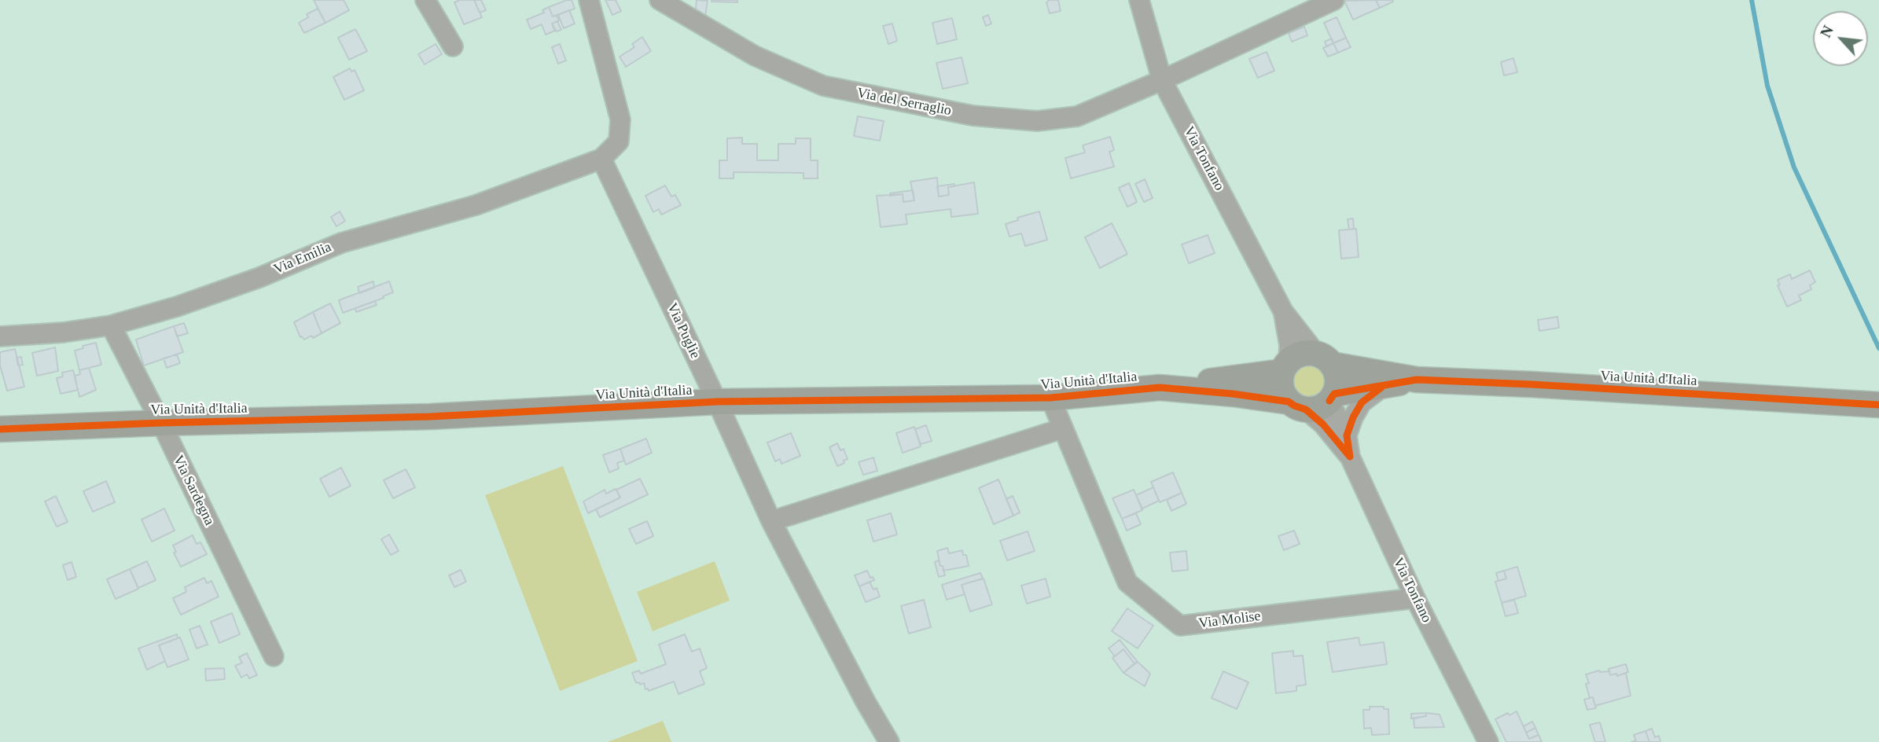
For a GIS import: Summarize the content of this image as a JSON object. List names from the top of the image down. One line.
{"streets":{"main road":["Via Unità d'Italia"],"street":["Via del Serraglio","Via Tonfano","Via Emilia","Via Puglie","Via Sardegna","Via Molise"]},"crossings":[["Via del Serraglio","Via Tonfano"],["Via Tonfano","Via Unità d'Italia"],["Via Tonfano","Via Molise"],["Via Emilia","Via Puglie"],["Via Emilia","Via Sardegna"],["Via Puglie","Via Unità d'Italia"],["Via Unità d'Italia","Via Sardegna"],["Via Unità d'Italia","Via Molise"]],"north":"top left"}
